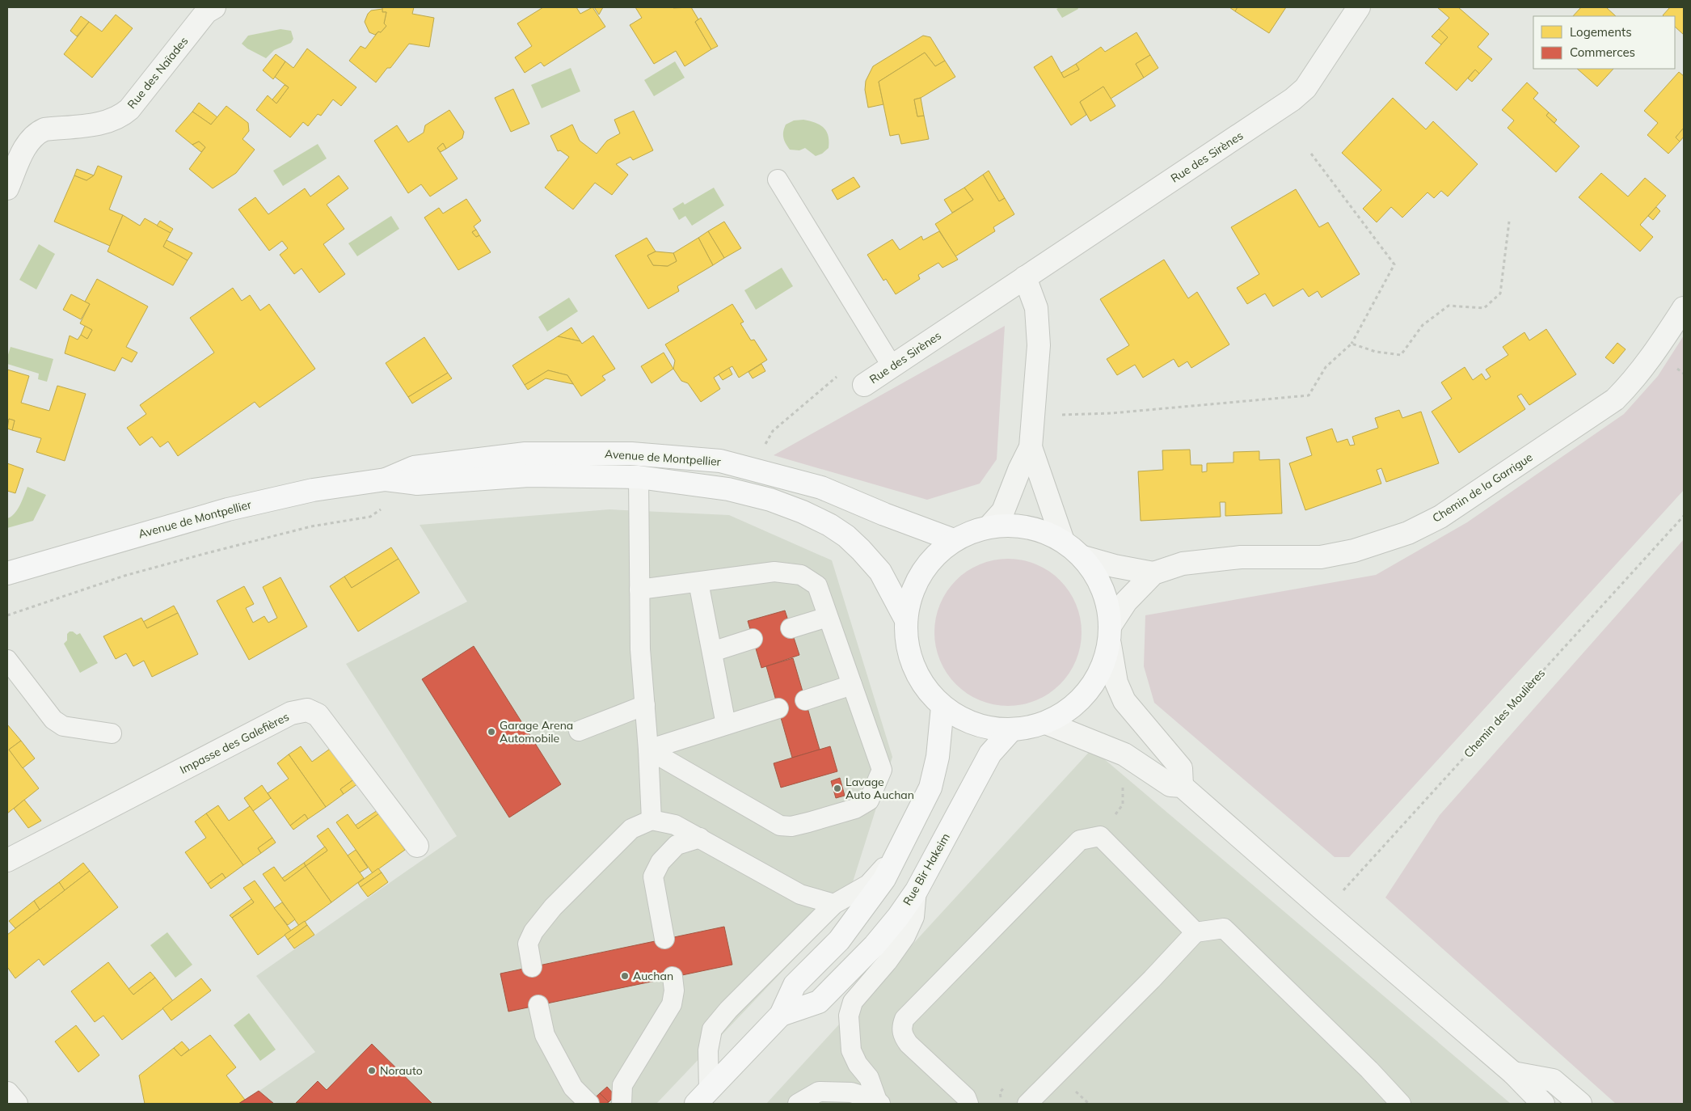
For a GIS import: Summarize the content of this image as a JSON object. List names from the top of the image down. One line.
{"streets":{"main road":["Avenue de Montpellier","Rue Bir Hakeim"],"street":["Rue des Naïades","Rue des Sirènes","Chemin de la Garrigue","Impasse des Galefières"],"path":["Chemin des Moulières"]},"crossings":[["Rue des Sirènes","Avenue de Montpellier"]],"places":["Garage Arena Automobile","Lavage Auto Auchan","Auchan","Norauto"],"legend":["Logements","Commerces"]}
